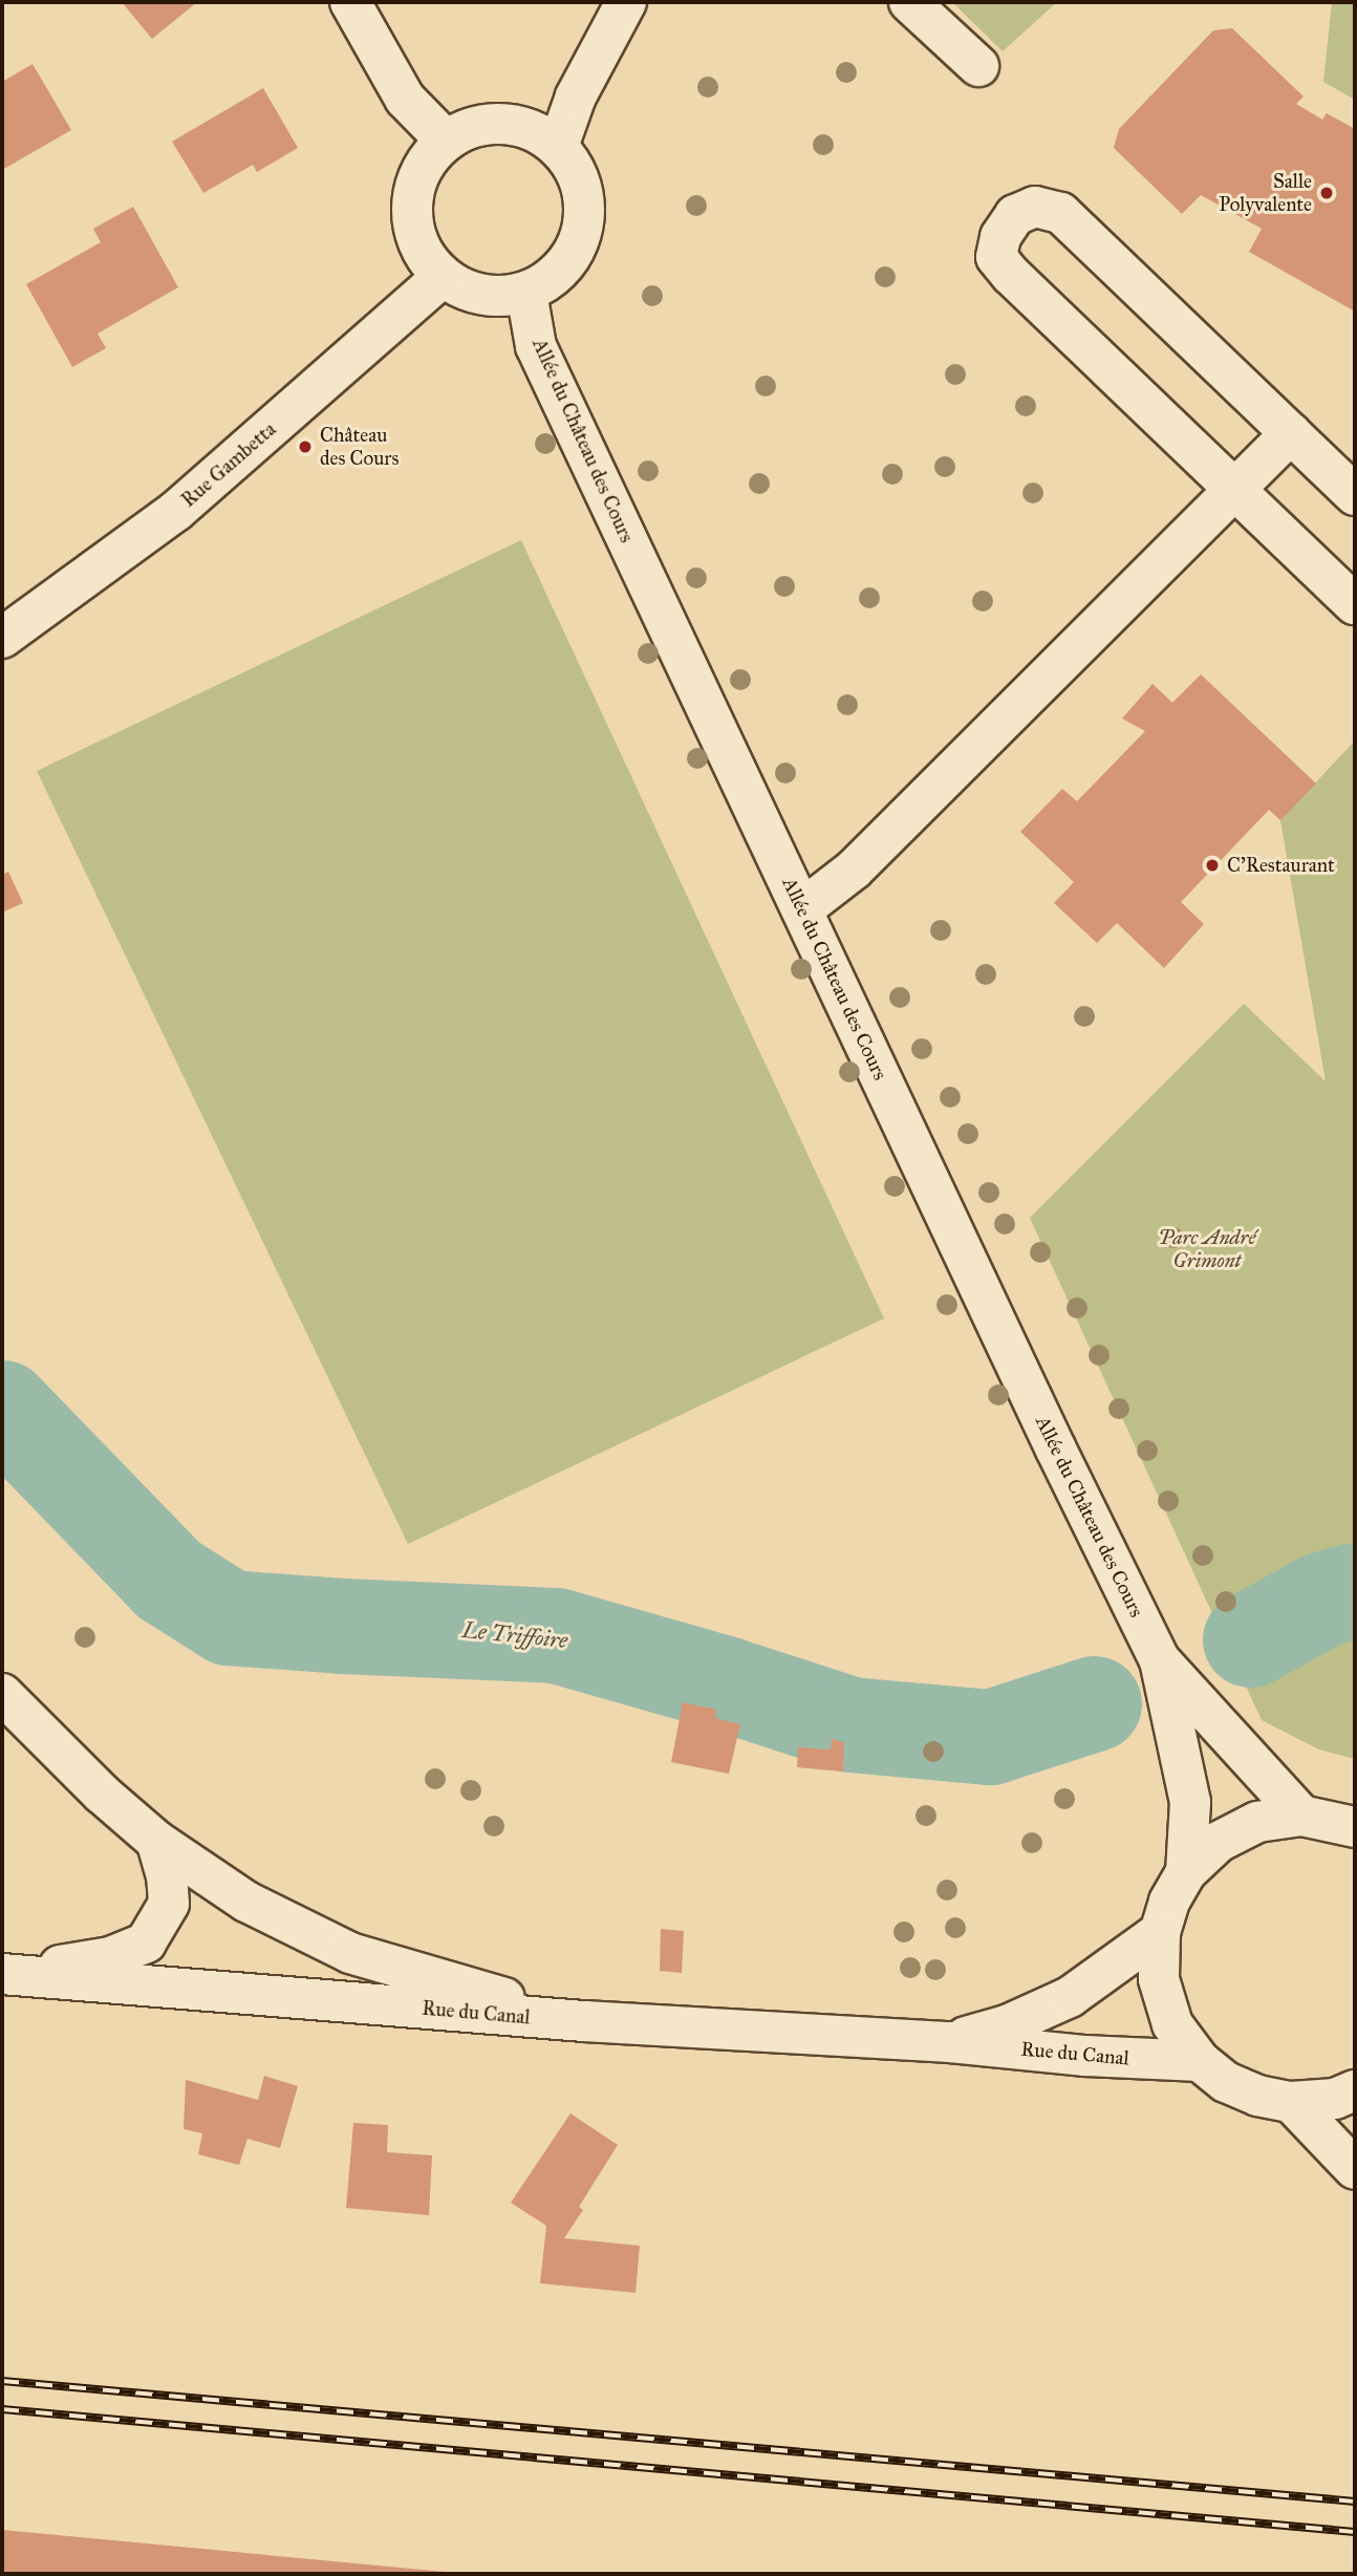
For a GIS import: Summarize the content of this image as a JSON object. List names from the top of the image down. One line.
{"streets":{"street":["Allée du Château des Cours","Rue Gambetta","Rue du Canal"]},"crossings":[["Allée du Château des Cours","Rue Gambetta"]],"water":["Le Triffoire"],"parks":["Parc André Grimont"],"places":["Salle Polyvalente","Château des Cours","C'Restaurant"]}
